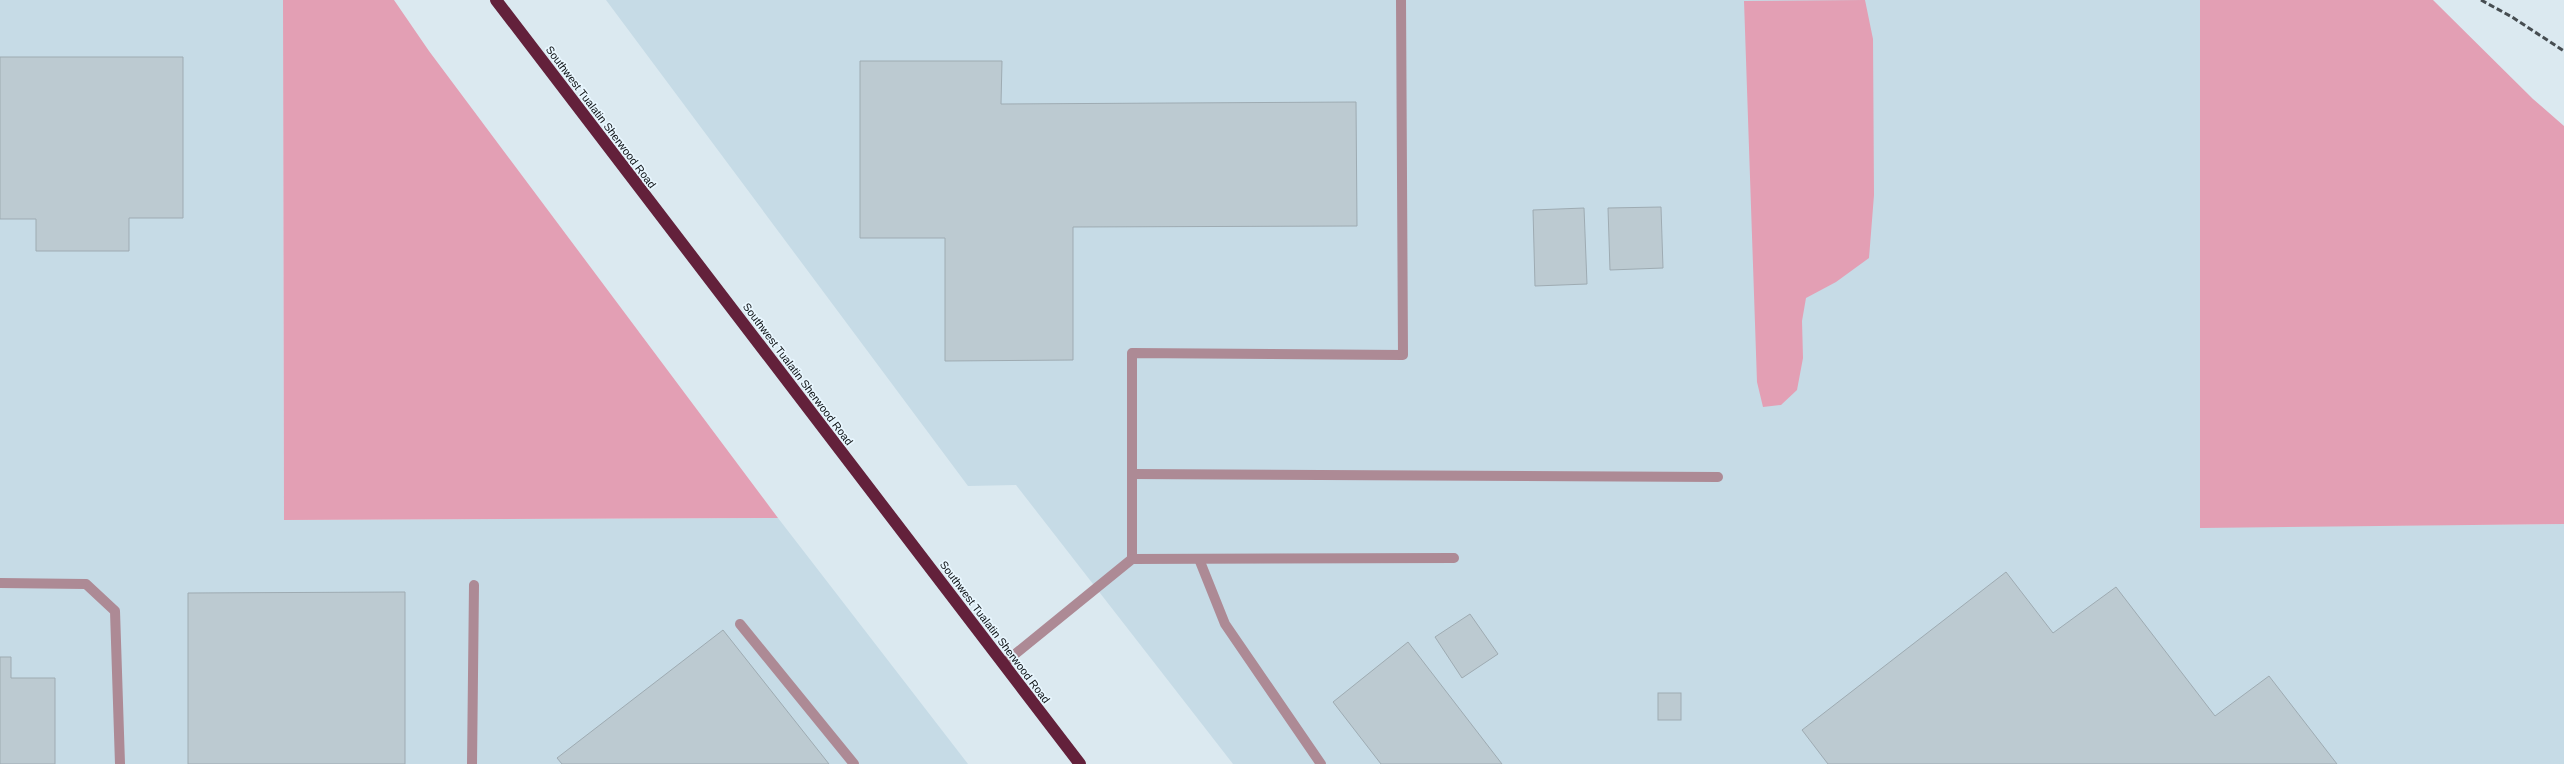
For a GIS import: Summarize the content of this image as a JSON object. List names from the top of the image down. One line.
{"streets":{"highway":["Southwest Tualatin Sherwood Road"]}}
